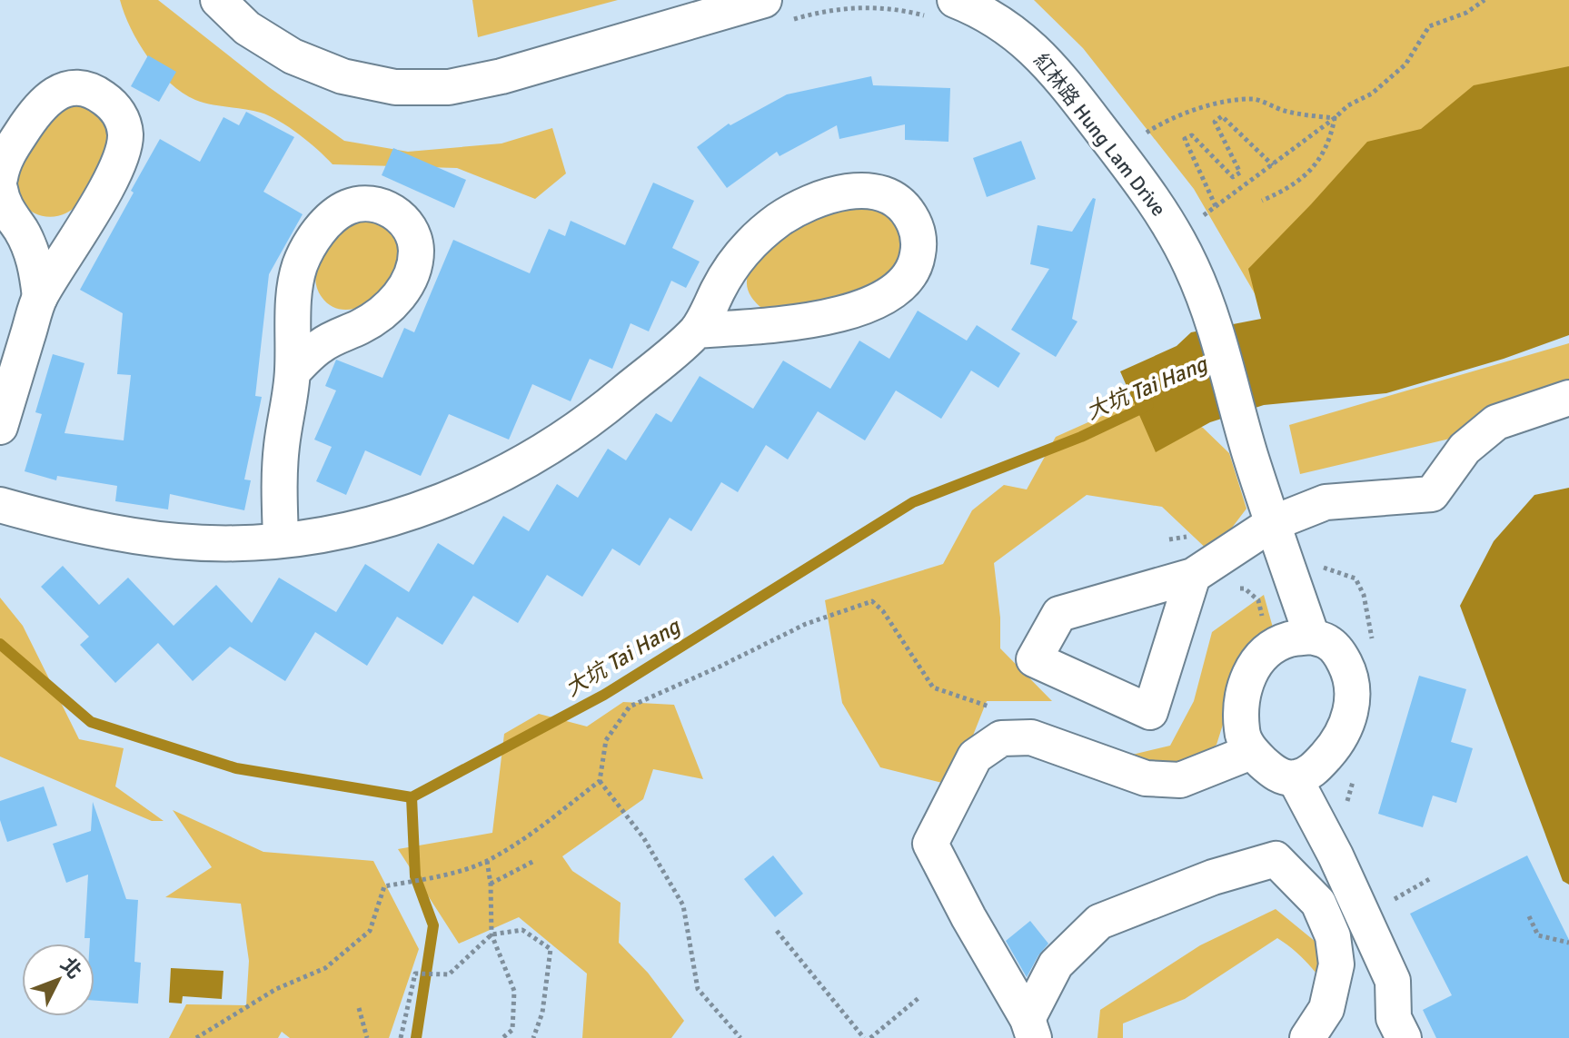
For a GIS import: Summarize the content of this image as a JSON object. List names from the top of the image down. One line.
{"streets":{"street":["紅林路 Hung Lam Drive"]},"water":["大坑 Tai Hang"],"north":"top right"}
